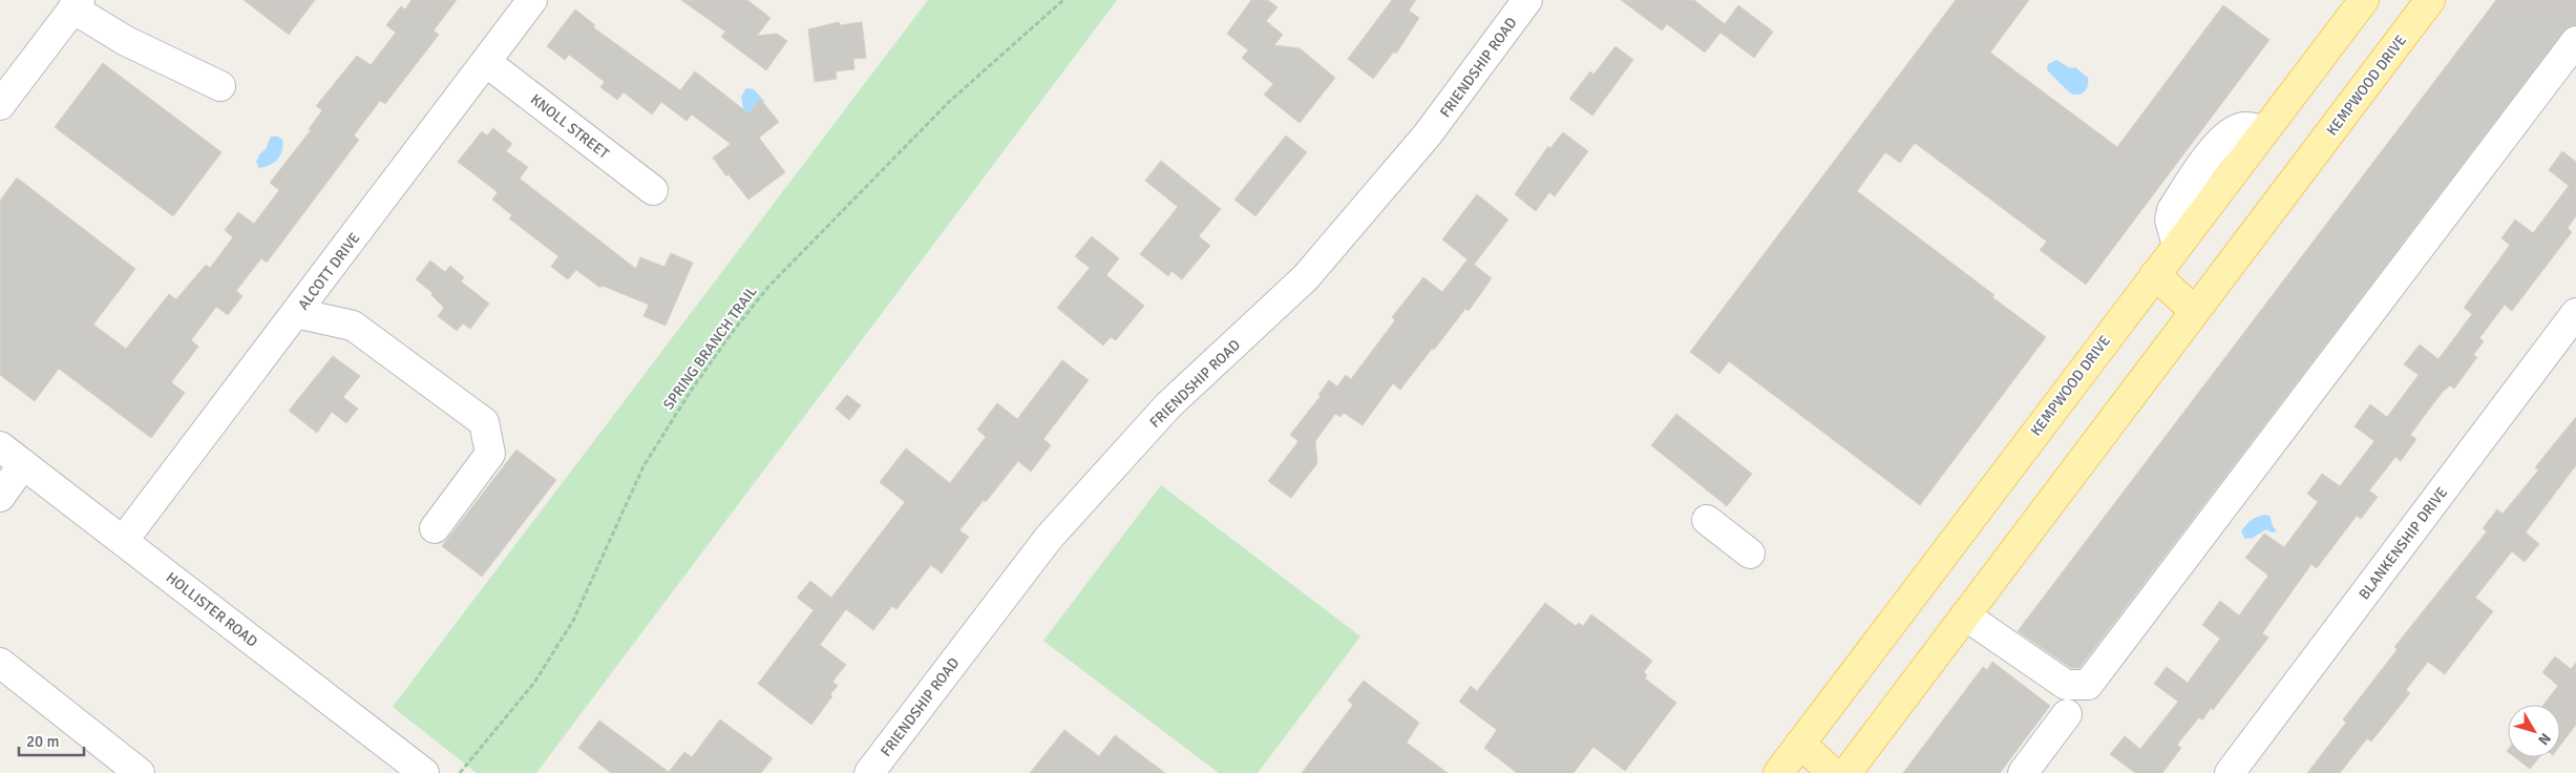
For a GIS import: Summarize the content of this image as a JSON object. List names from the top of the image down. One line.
{"streets":{"main road":["KEMPWOOD DRIVE"],"street":["FRIENDSHIP ROAD","KNOLL STREET","ALCOTT DRIVE","BLANKENSHIP DRIVE","HOLLISTER ROAD"],"path":["SPRING BRANCH TRAIL"]},"crossings":[["KNOLL STREET","ALCOTT DRIVE"],["ALCOTT DRIVE","HOLLISTER ROAD"]],"scale_bar":"20 m","north":"bottom right"}
